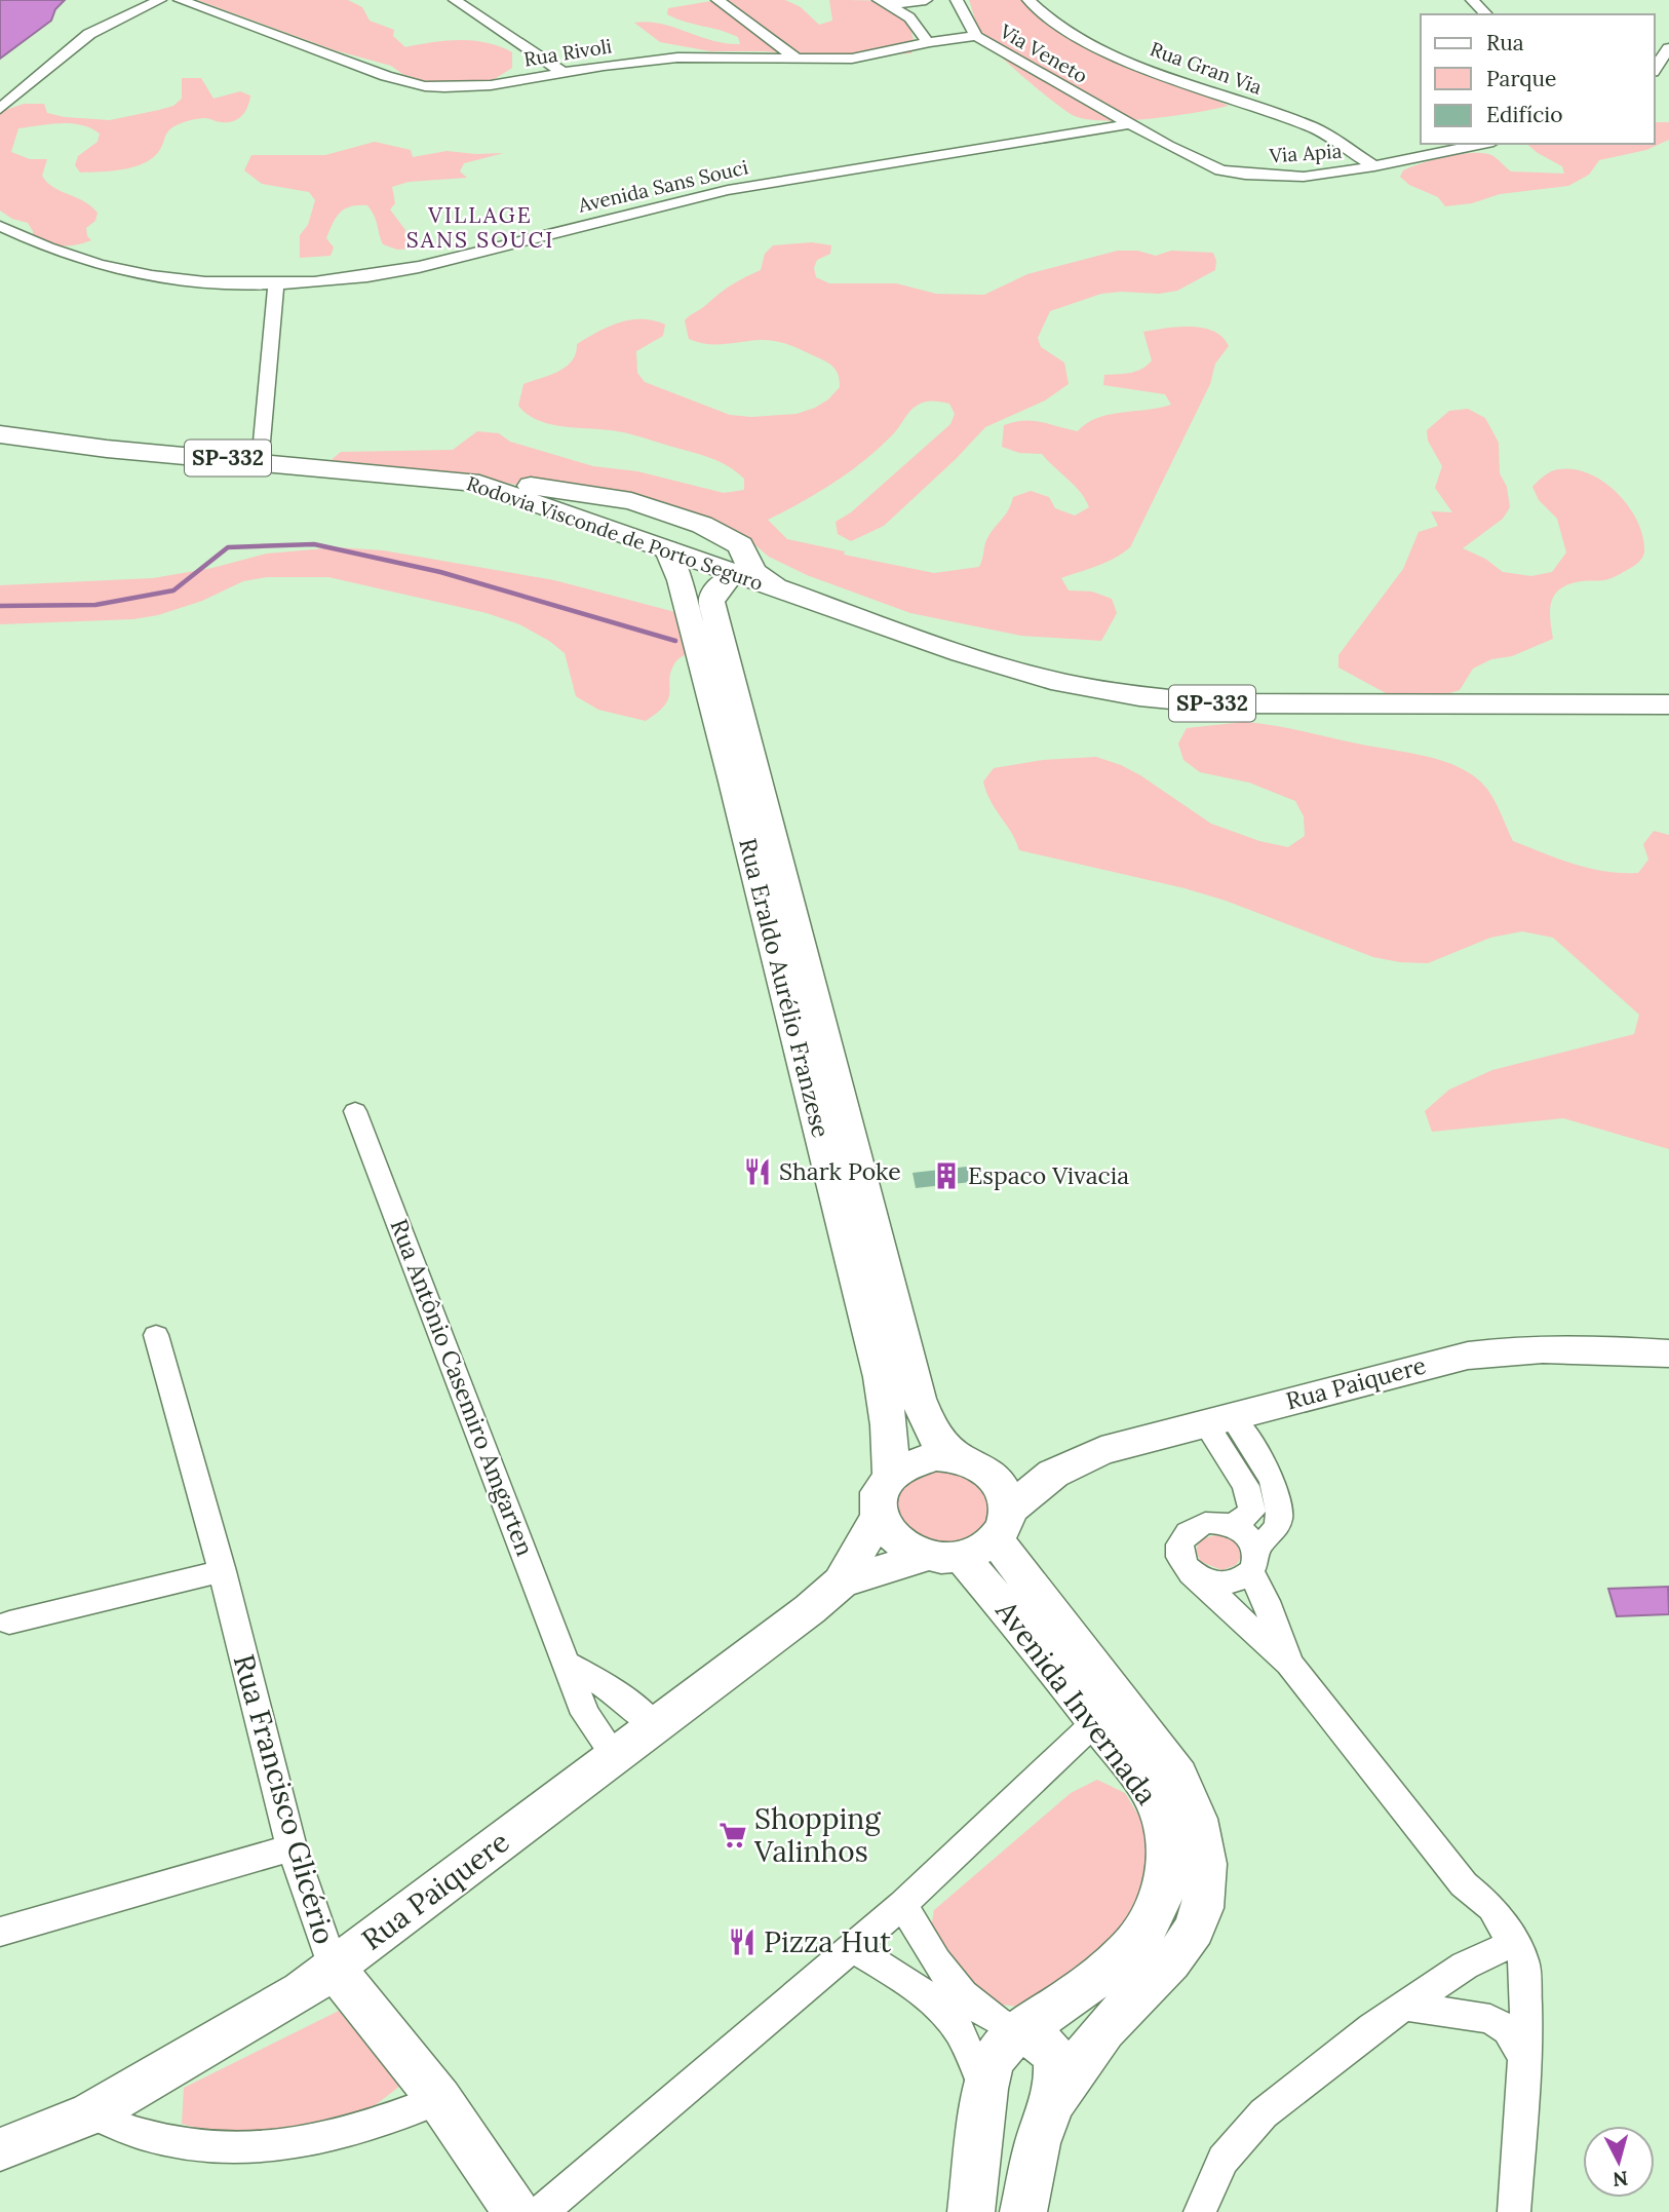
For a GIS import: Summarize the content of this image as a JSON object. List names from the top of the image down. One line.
{"streets":{"main road":["SP-332","Rodovia Visconde de Porto Seguro","Rua Eraldo Aurélio Franzese","Rua Paiquere","Avenida Invernada","Rua Francisco Glicério"],"street":["Rua Rivoli","Via Veneto","Rua Gran Via","Via Apia","Avenida Sans Souci","Rua Antônio Casemiro Amgarten"]},"crossings":[["Rua Rivoli","Via Veneto"],["Via Veneto","Via Apia"],["Via Veneto","Avenida Sans Souci"],["Rua Gran Via","Via Apia"],["Via Apia","Avenida Sans Souci"],["Rodovia Visconde de Porto Seguro","Rua Eraldo Aurélio Franzese"],["Rua Eraldo Aurélio Franzese","Rua Paiquere"],["Rua Eraldo Aurélio Franzese","Avenida Invernada"],["Rua Paiquere","Rua Antônio Casemiro Amgarten"],["Rua Paiquere","Avenida Invernada"],["Rua Paiquere","Rua Francisco Glicério"]],"districts":["VILLAGE SANS SOUCI"],"places":{"restaurant":["Shark Poke","Pizza Hut"],"building":["Espaco Vivacia"],"supermarket":["Shopping Valinhos"]},"legend":["Rua","Parque","Edifício"],"north":"bottom"}
